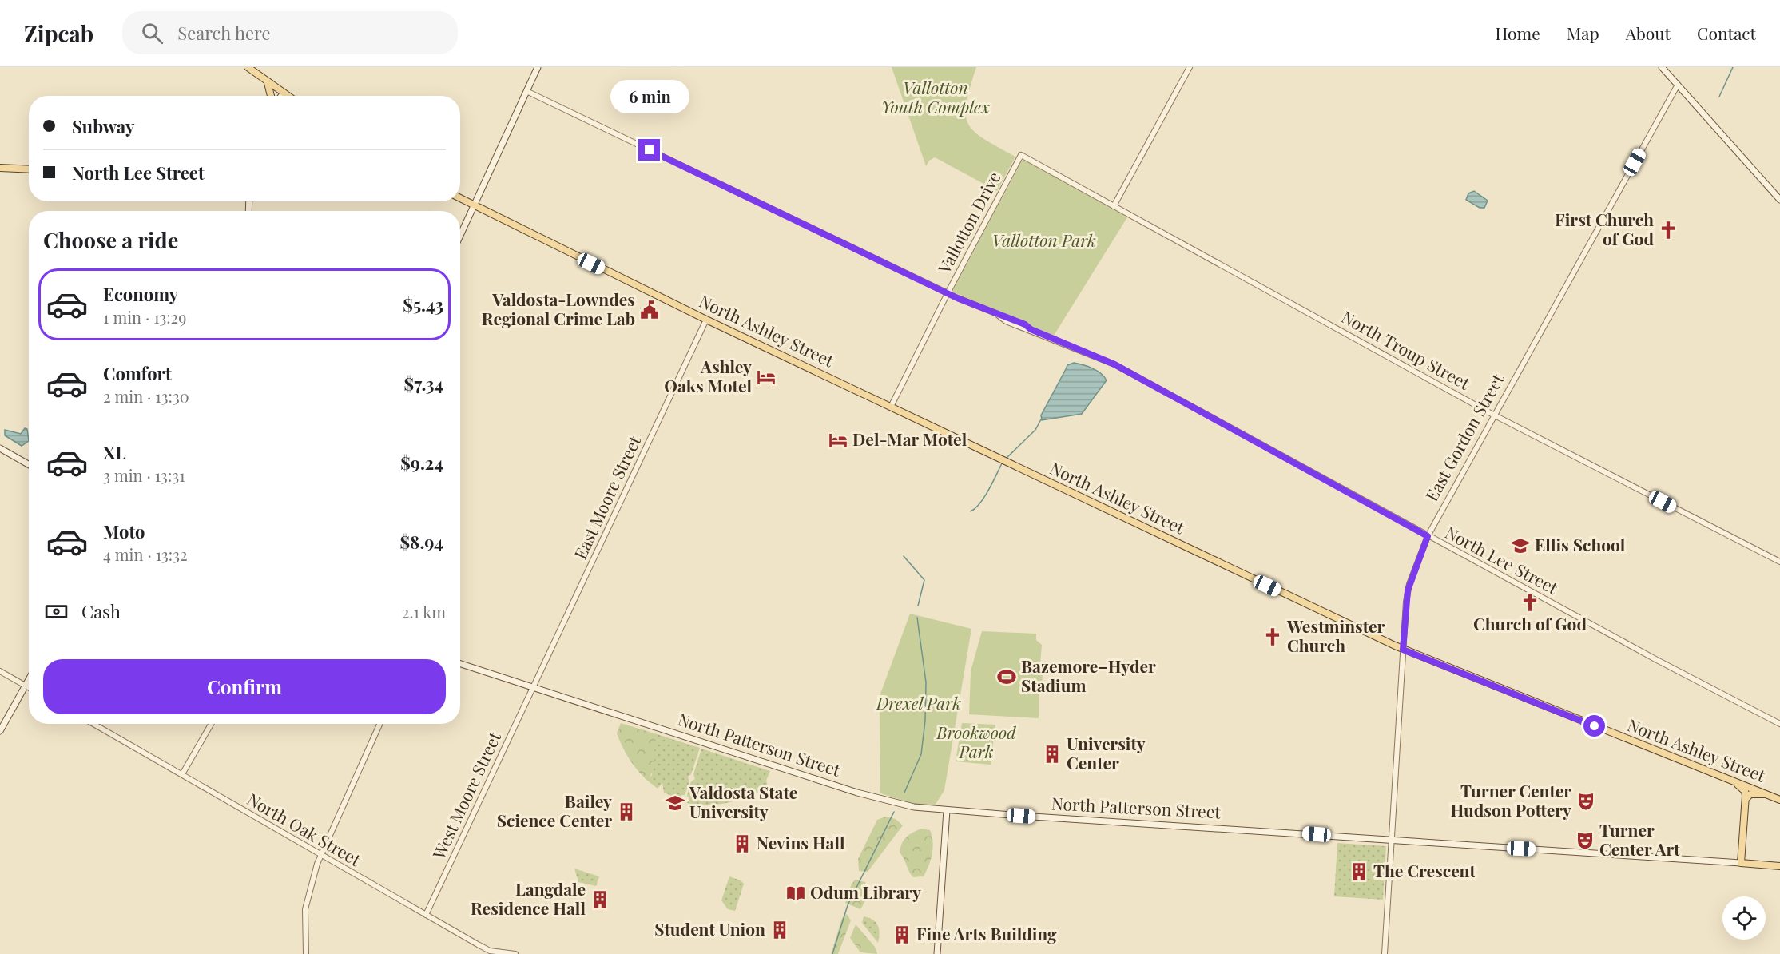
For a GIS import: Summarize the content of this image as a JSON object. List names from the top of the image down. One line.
{"streets":{"main road":["North Ashley Street","North Patterson Street"],"street":["Vallotton Drive","North Troup Street","East Gordon Street","East Moore Street","North Lee Street","West Moore Street","North Oak Street"]},"crossings":[["Vallotton Drive","North Ashley Street"],["Vallotton Drive","North Troup Street"],["Vallotton Drive","North Lee Street"],["North Ashley Street","East Gordon Street"],["North Ashley Street","East Moore Street"],["North Troup Street","East Gordon Street"],["East Gordon Street","North Lee Street"],["East Gordon Street","North Patterson Street"],["East Moore Street","North Patterson Street"],["East Moore Street","West Moore Street"],["North Patterson Street","West Moore Street"],["West Moore Street","North Oak Street"]],"parks":["Vallotton Youth Complex","Vallotton Park","Drexel Park","Brookwood Park"],"places":{"church":["First Church of God","Church of God","Westminster Church"],"public building":["Valdosta-Lowndes Regional Crime Lab"],"hotel":["Ashley Oaks Motel","Del-Mar Motel"],"school or university":["Ellis School","Valdosta State University"],"sports":["Bazemore–Hyder Stadium"],"building":["University Center","Bailey Science Center","Nevins Hall","The Crescent","Langdale Residence Hall","Student Union","Fine Arts Building"],"theatre":["Turner Center Hudson Pottery","Turner Center Art"],"library":["Odum Library"]},"page":{"header":"Zipcab","search":"Search here","nav":["Home","Map","About","Contact"],"bubble":"6 min","banner":["Subway","North Lee Street"],"heading":"Choose a ride","list":[{"name":"Economy","note":"1 min · 13:29","value":"$5.43"},{"name":"Comfort","note":"2 min · 13:30","value":"$7.34"},{"name":"XL","note":"3 min · 13:31","value":"$9.24"},{"name":"Moto","note":"4 min · 13:32","value":"$8.94"}],"pay":["Cash","2.1 km"],"buttons":"Confirm"}}
